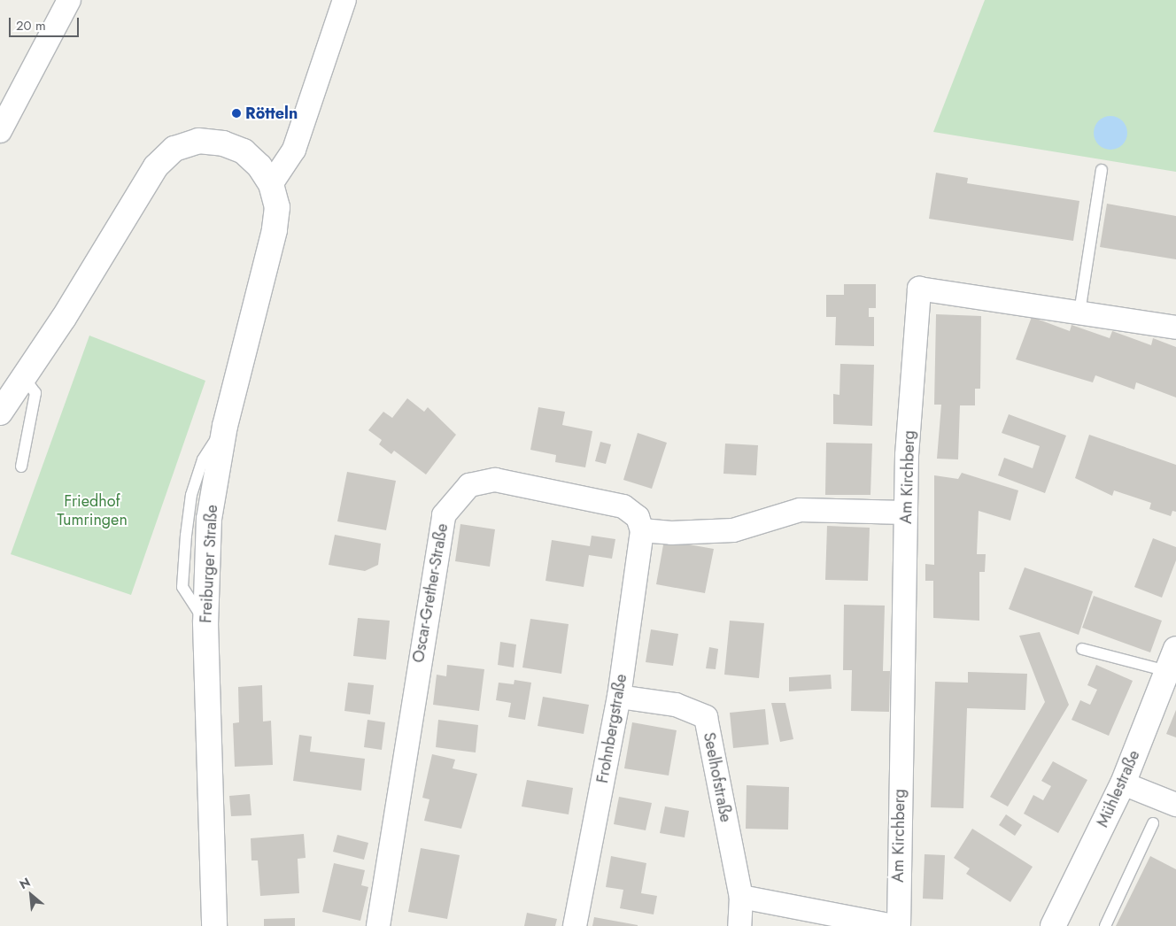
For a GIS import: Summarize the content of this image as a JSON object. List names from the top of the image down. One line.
{"streets":{"street":["Am Kirchberg","Freiburger Straße","Oscar-Grether-Straße","Frohnbergstraße","Seelhofstraße","Mühlestraße"]},"crossings":[["Oscar-Grether-Straße","Frohnbergstraße"],["Frohnbergstraße","Seelhofstraße"]],"parks":["Friedhof Tumringen"],"places":["Rötteln"],"scale_bar":"20 m","north":"top left"}
